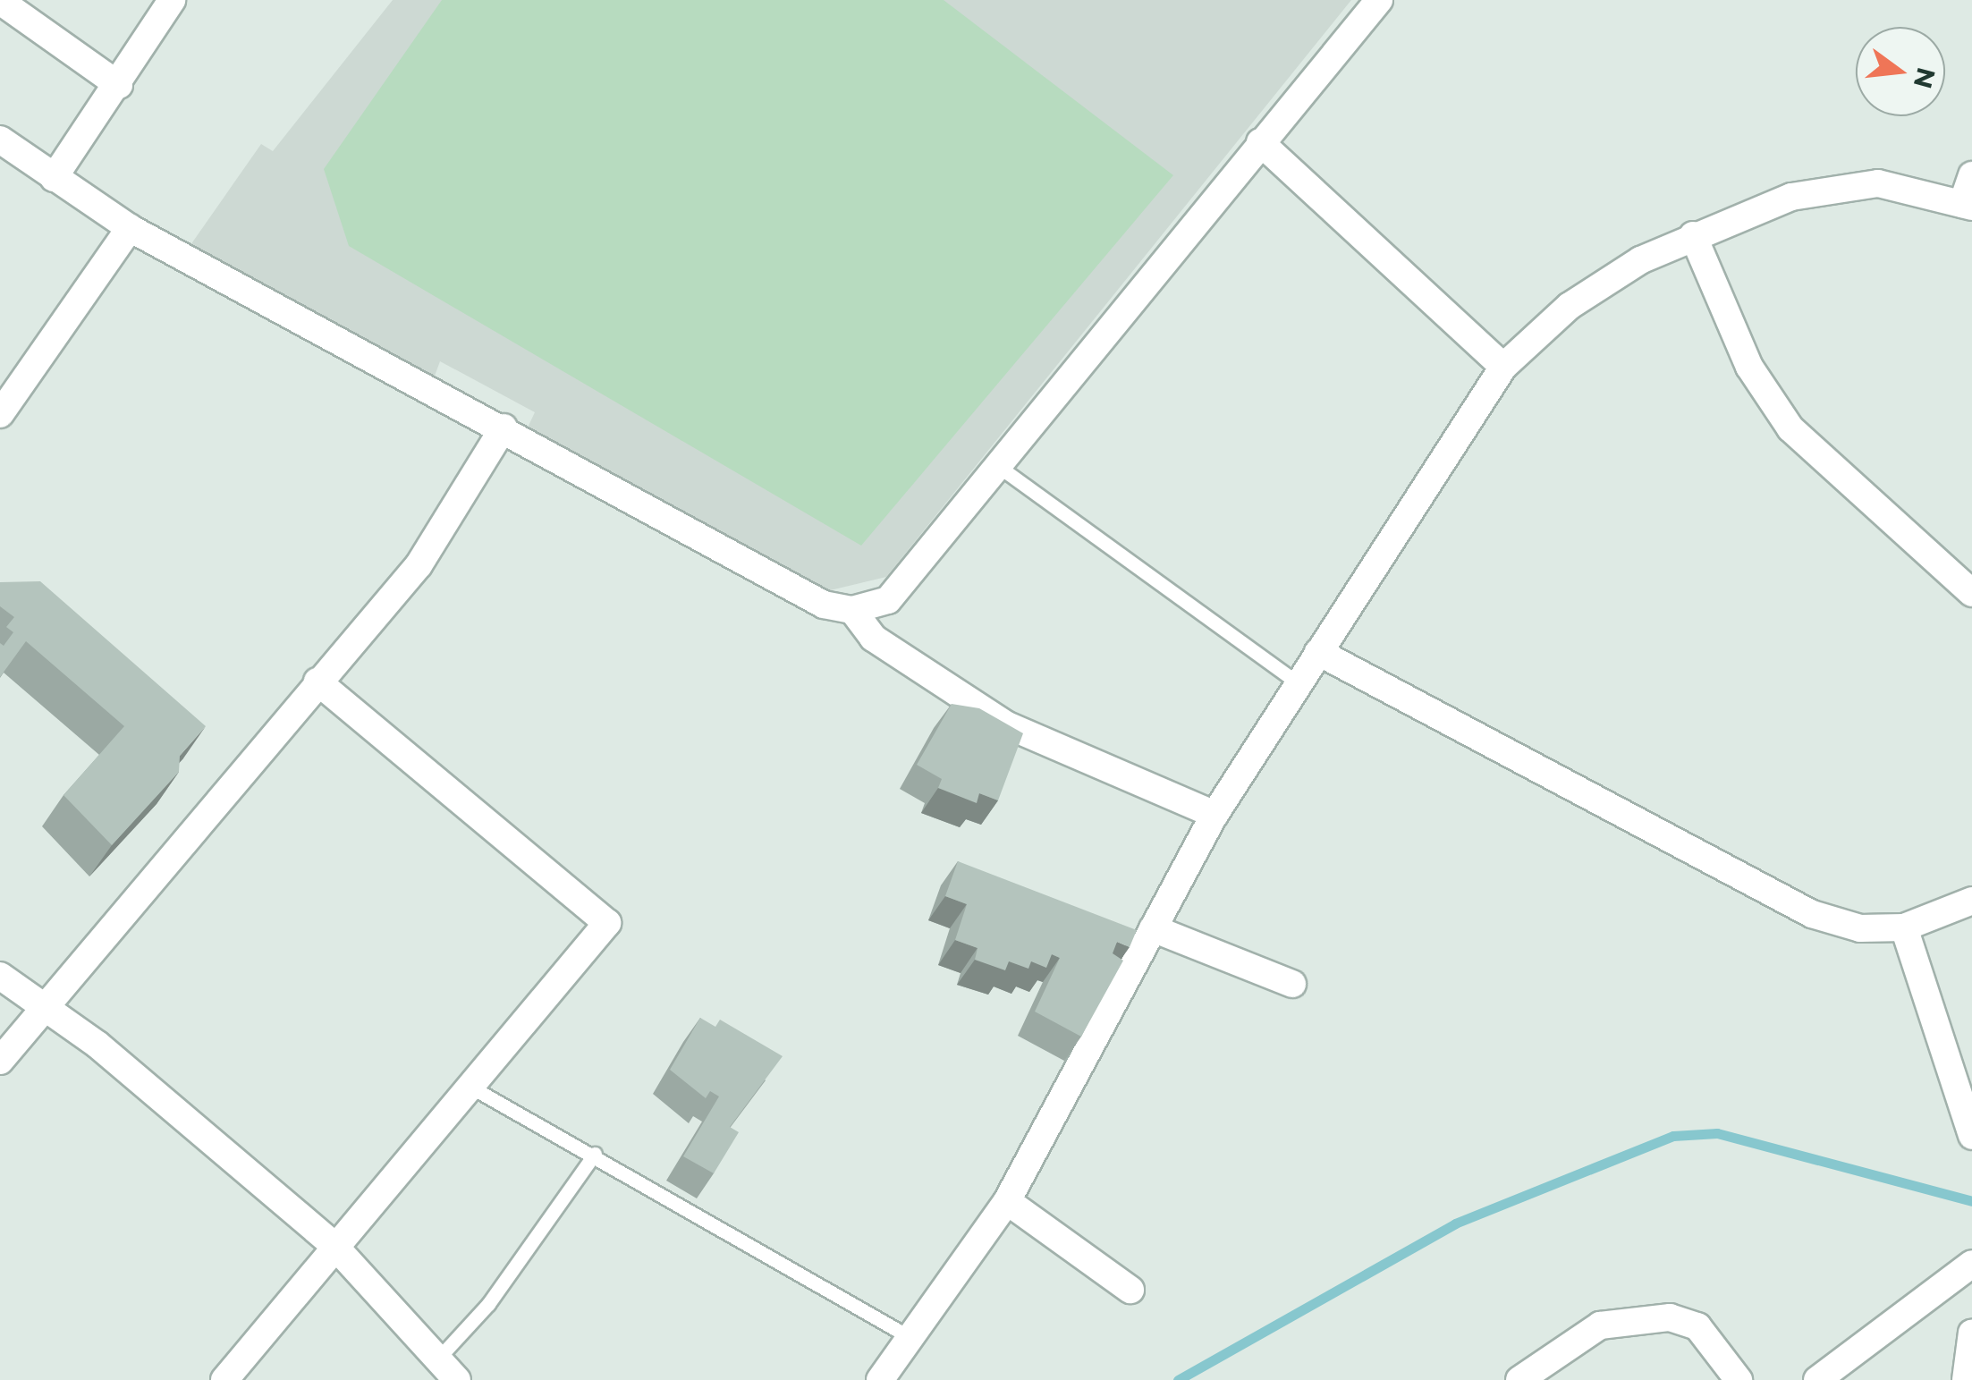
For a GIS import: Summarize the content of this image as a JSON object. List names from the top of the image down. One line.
{"north":"right"}
